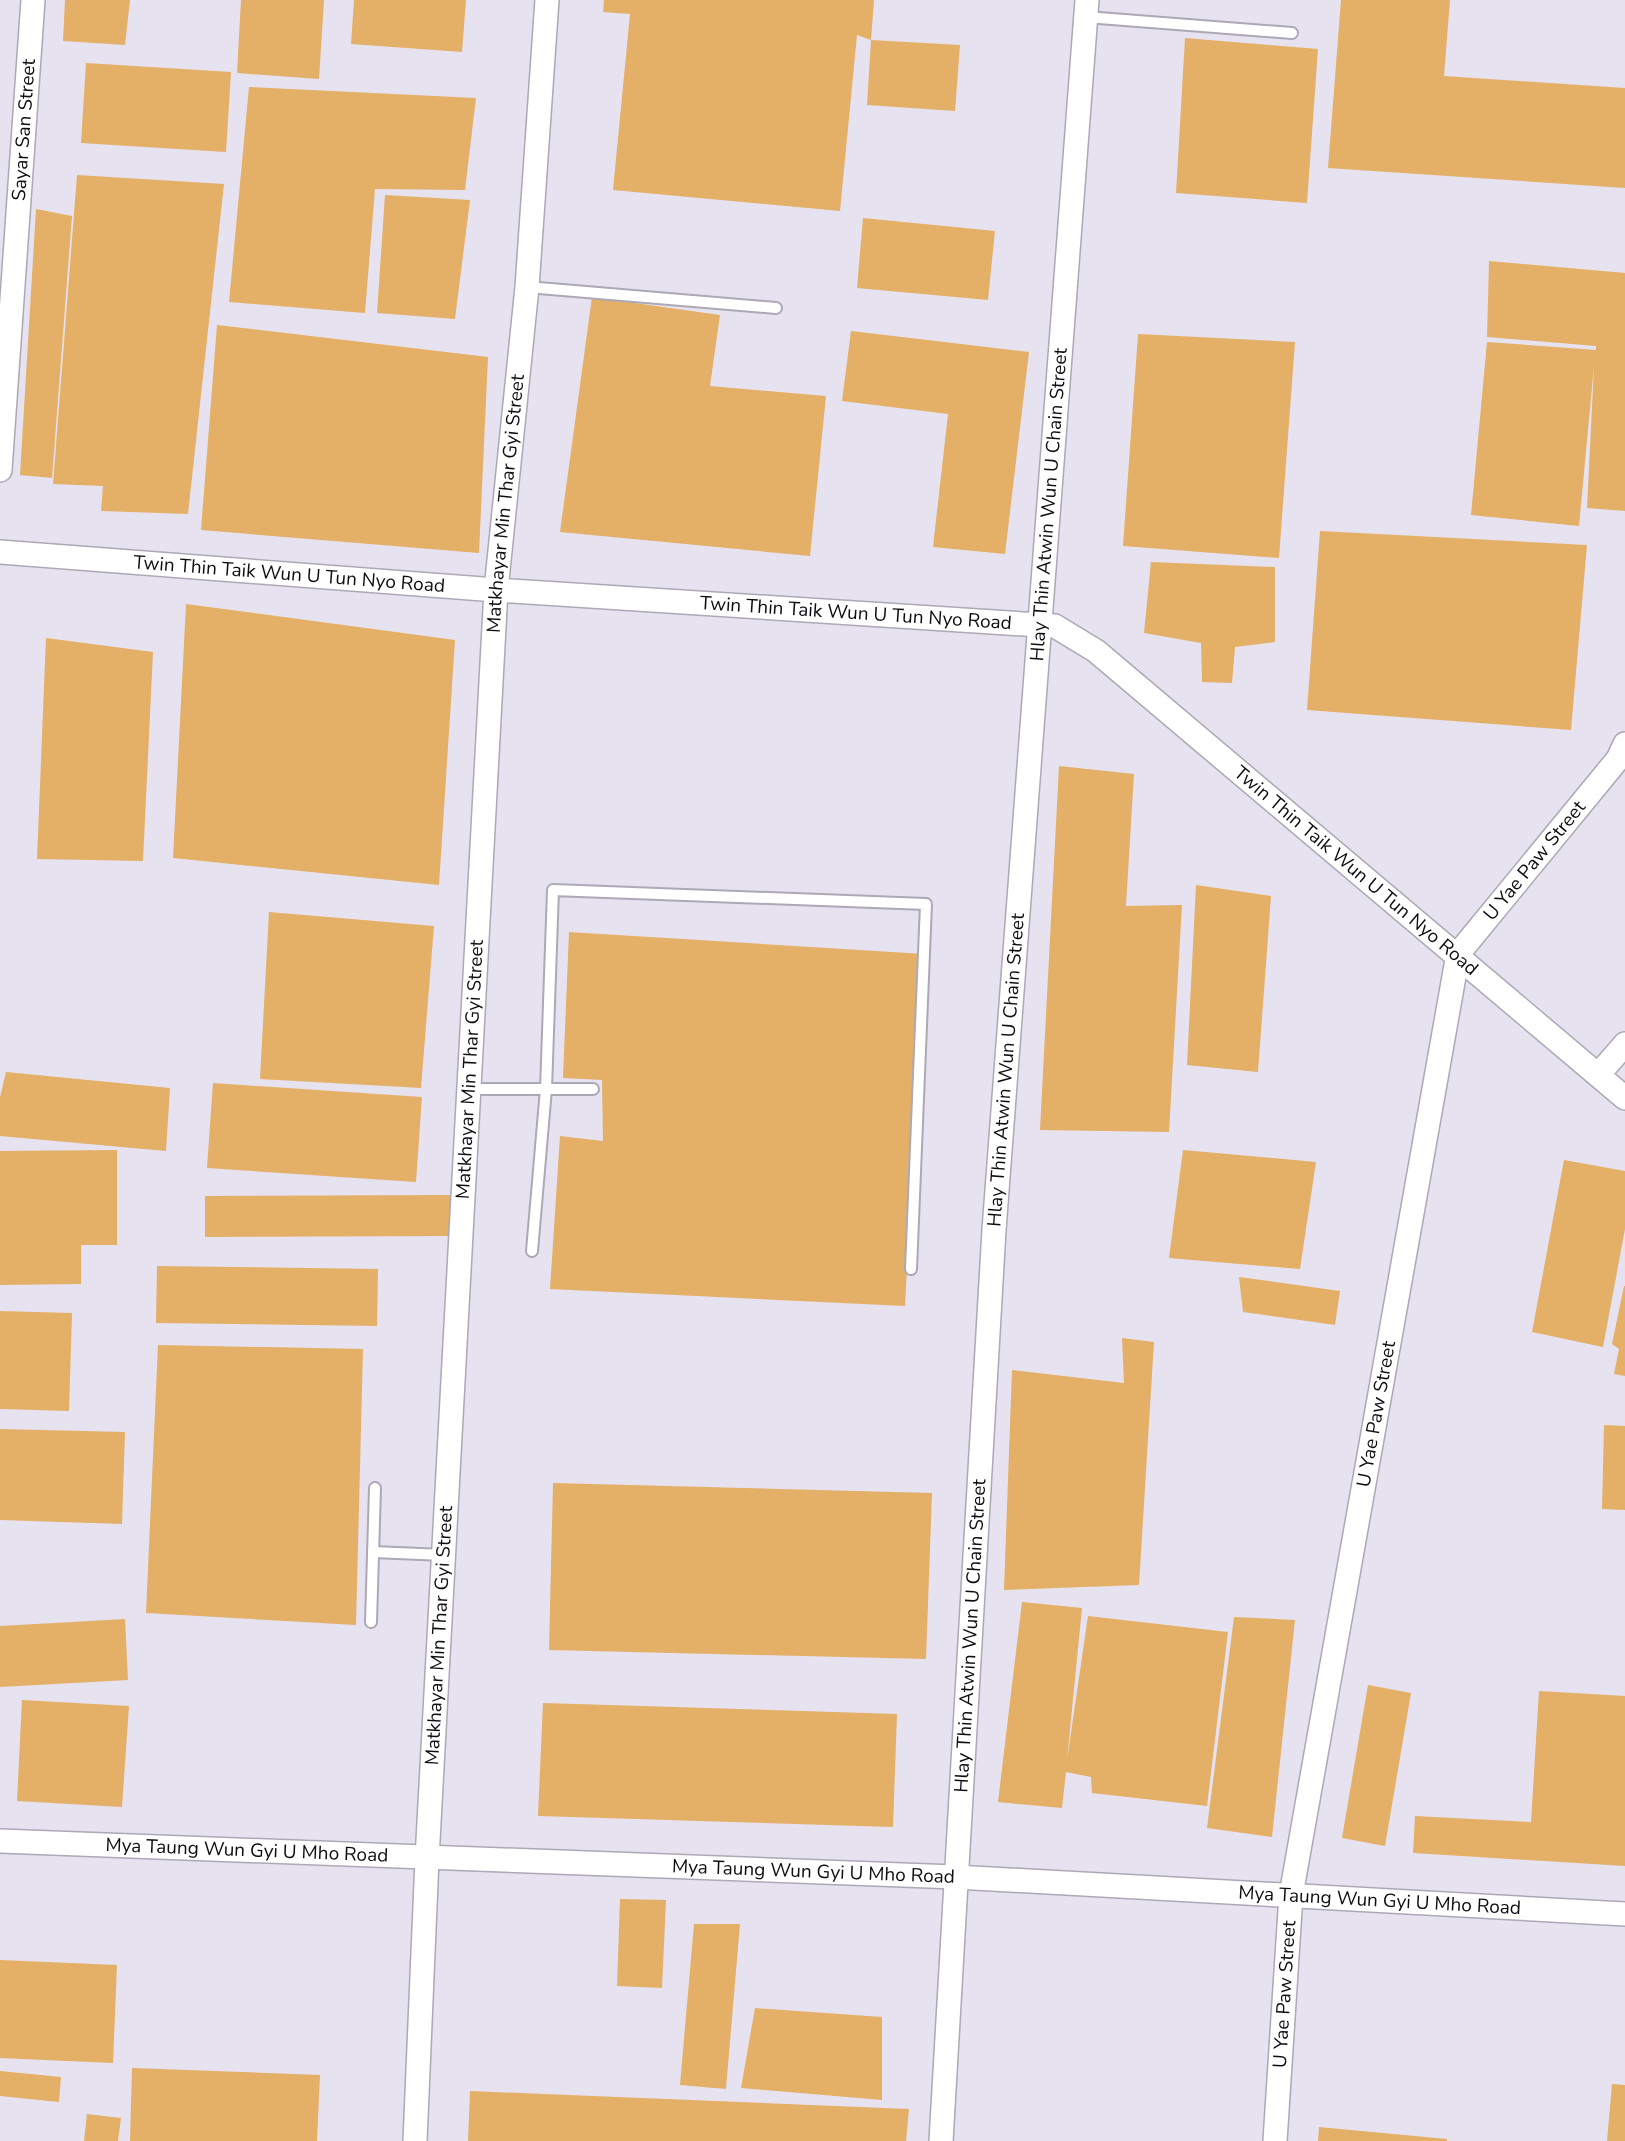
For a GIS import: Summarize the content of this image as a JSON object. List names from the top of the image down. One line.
{"streets":{"street":["Sayar San Street","Matkhayar Min Thar Gyi Street","Hlay Thin Atwin Wun U Chain Street","Twin Thin Taik Wun U Tun Nyo Road","U Yae Paw Street","Mya Taung Wun Gyi U Mho Road"]},"crossings":[["Matkhayar Min Thar Gyi Street","Twin Thin Taik Wun U Tun Nyo Road"],["Matkhayar Min Thar Gyi Street","Mya Taung Wun Gyi U Mho Road"],["Hlay Thin Atwin Wun U Chain Street","Twin Thin Taik Wun U Tun Nyo Road"],["Hlay Thin Atwin Wun U Chain Street","Mya Taung Wun Gyi U Mho Road"],["Twin Thin Taik Wun U Tun Nyo Road","U Yae Paw Street"],["U Yae Paw Street","Mya Taung Wun Gyi U Mho Road"]]}
